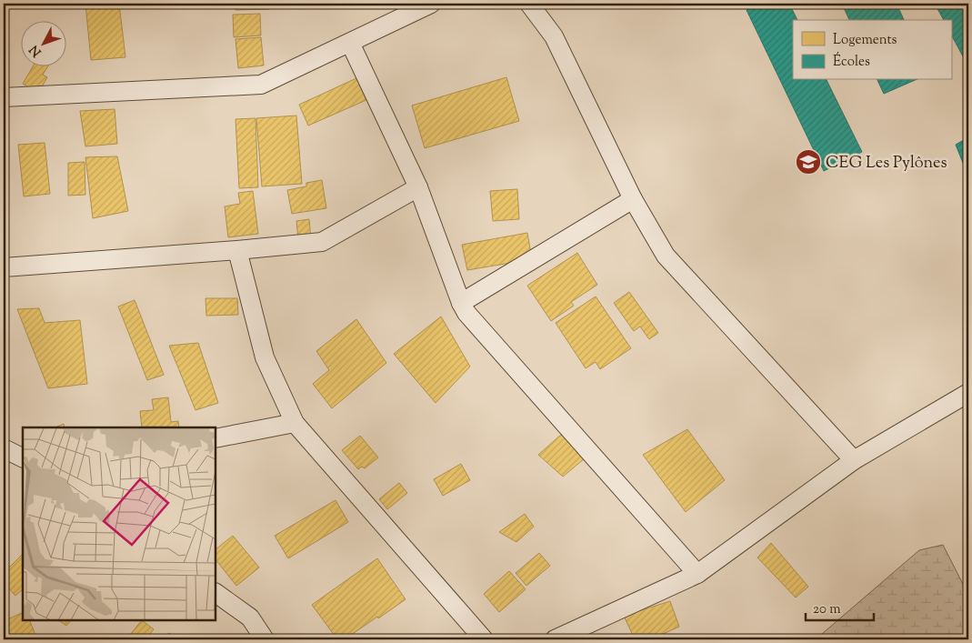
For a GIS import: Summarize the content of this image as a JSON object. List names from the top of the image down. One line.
{"places":{"school or university":["CEG Les Pylônes"]},"legend":["Logements","Écoles"],"scale_bar":"20 m","north":"bottom left"}
